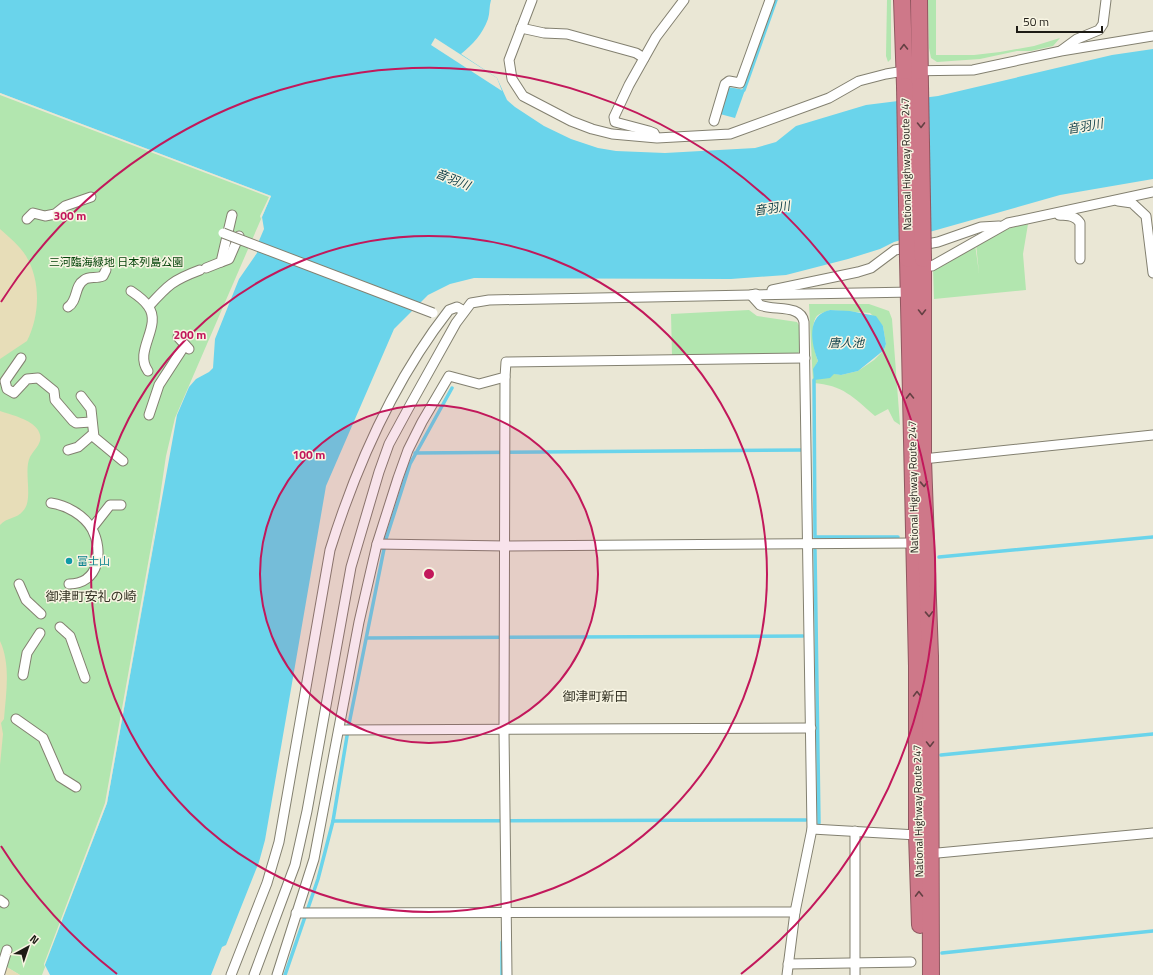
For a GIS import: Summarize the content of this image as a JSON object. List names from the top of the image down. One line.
{"streets":{"highway":["National Highway Route 247"]},"districts":["御津町安礼の崎","御津町新田"],"water":["音羽川","唐人池"],"parks":["三河臨海緑地 日本列島公園"],"places":["富士山"],"scale_bar":"50 m","north":"top right","rings":["300 m","200 m","100 m"]}
